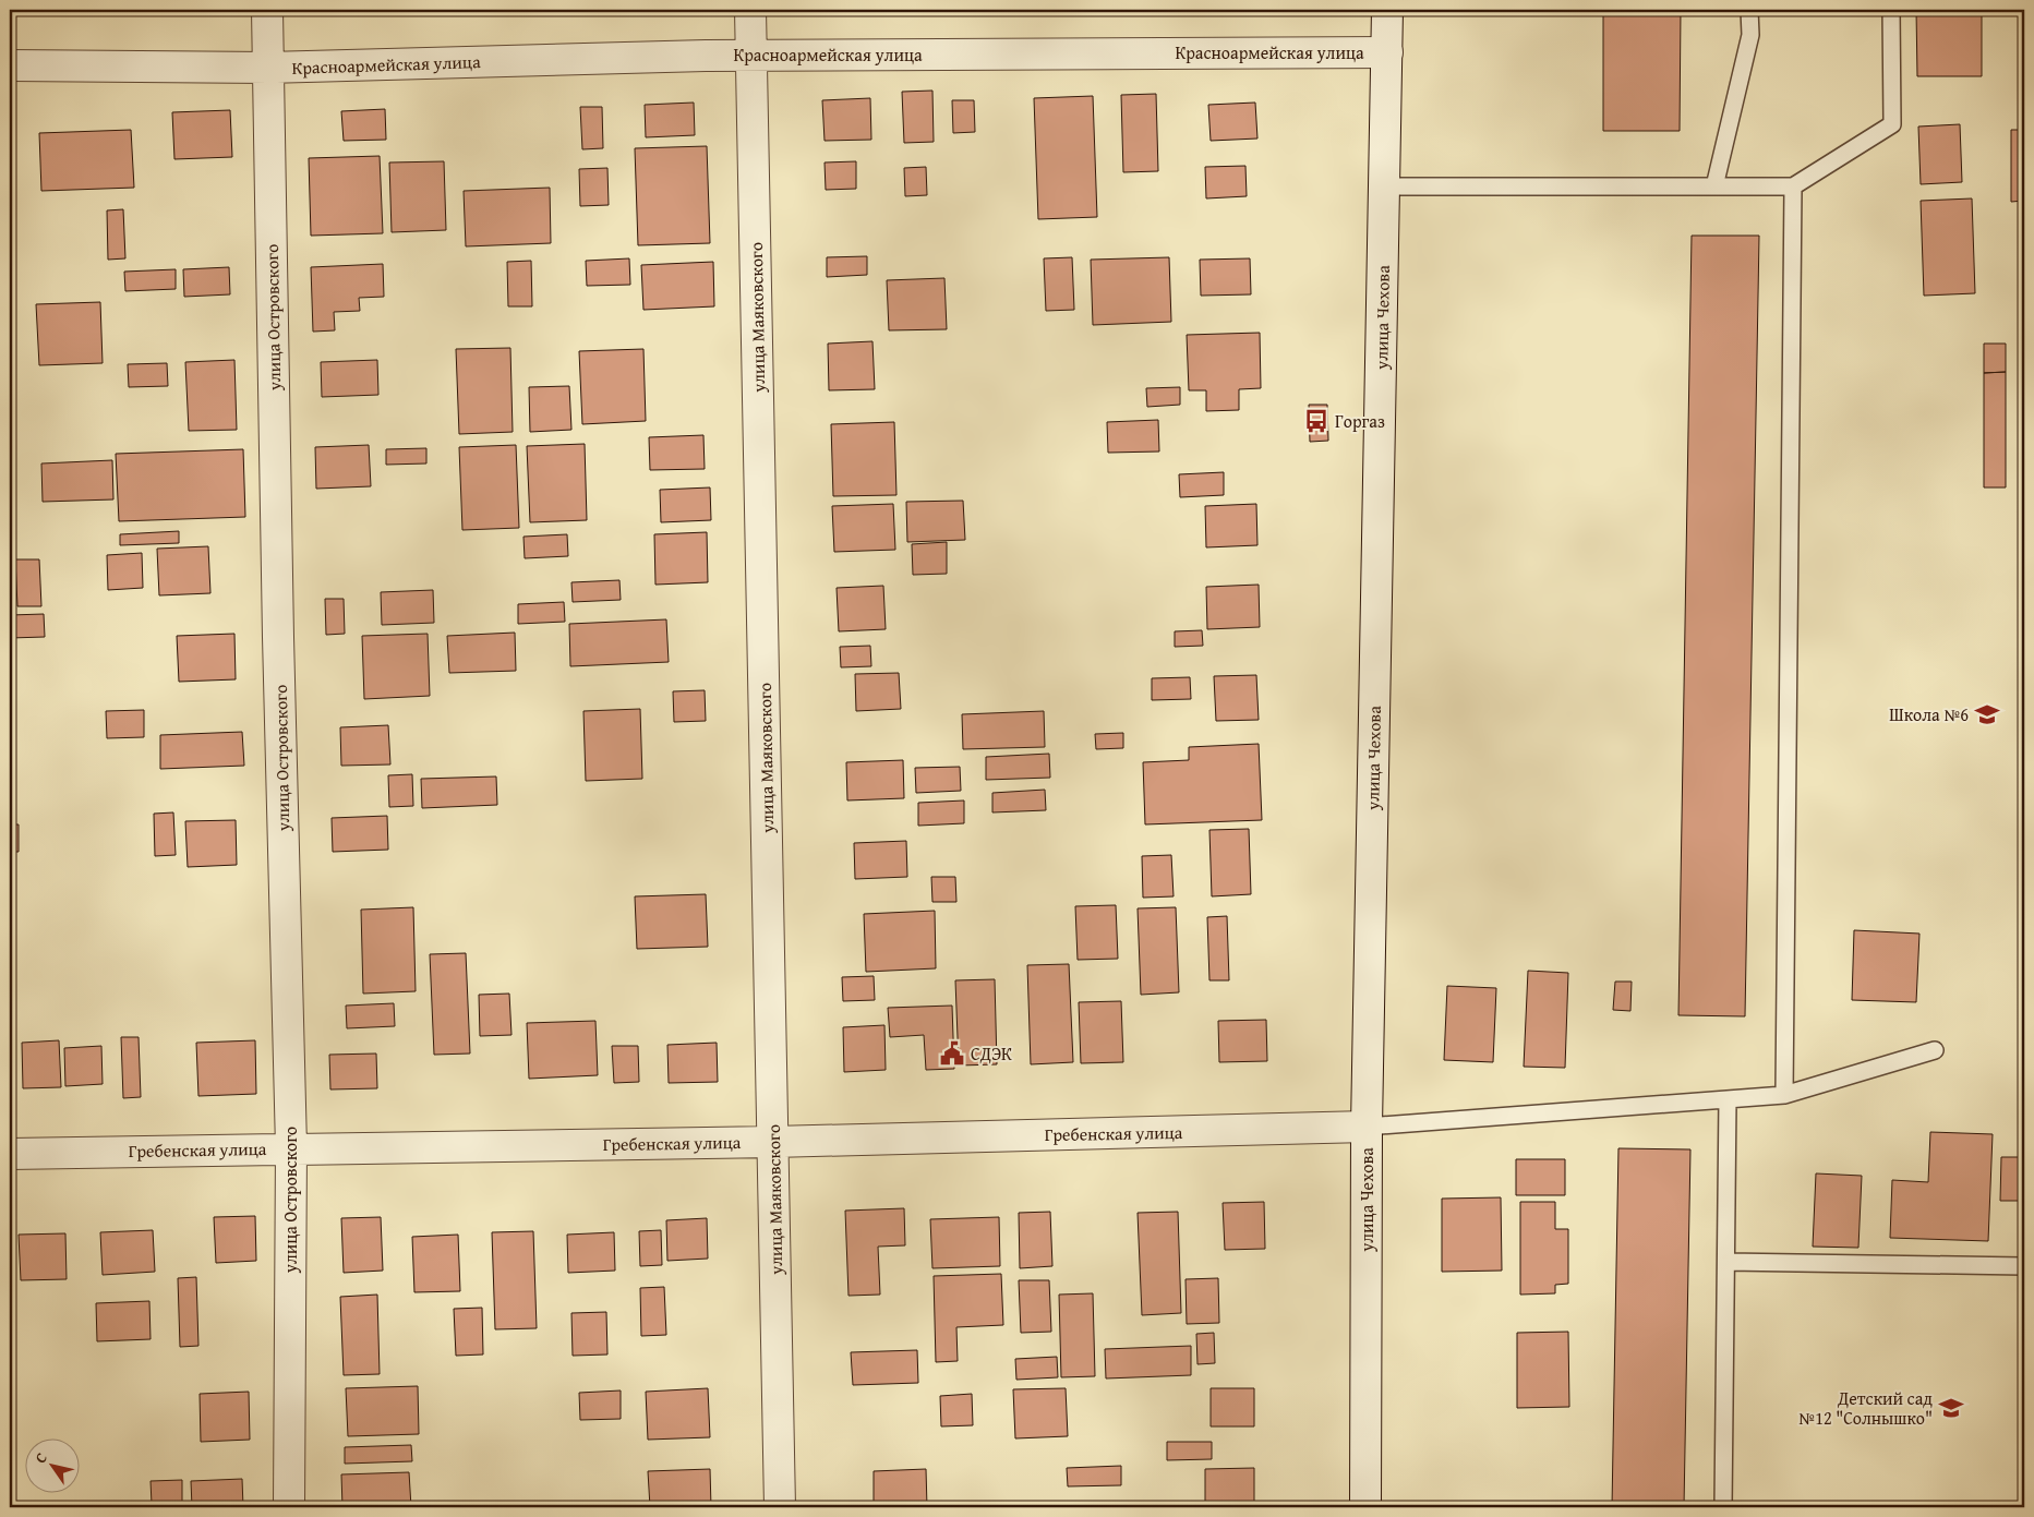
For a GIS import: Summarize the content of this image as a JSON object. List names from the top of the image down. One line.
{"streets":{"street":["Красноармейская улица","улица Островского","улица Маяковского","улица Чехова","Гребенская улица"]},"crossings":[["Красноармейская улица","улица Островского"],["Красноармейская улица","улица Маяковского"],["Красноармейская улица","улица Чехова"],["улица Островского","Гребенская улица"],["улица Маяковского","Гребенская улица"],["улица Чехова","Гребенская улица"]],"places":{"bus stop":["Горгаз"],"school or university":["Школа №6","Детский сад №12 \"Солнышко\""],"public building":["СДЭК"]},"north":"top left"}
